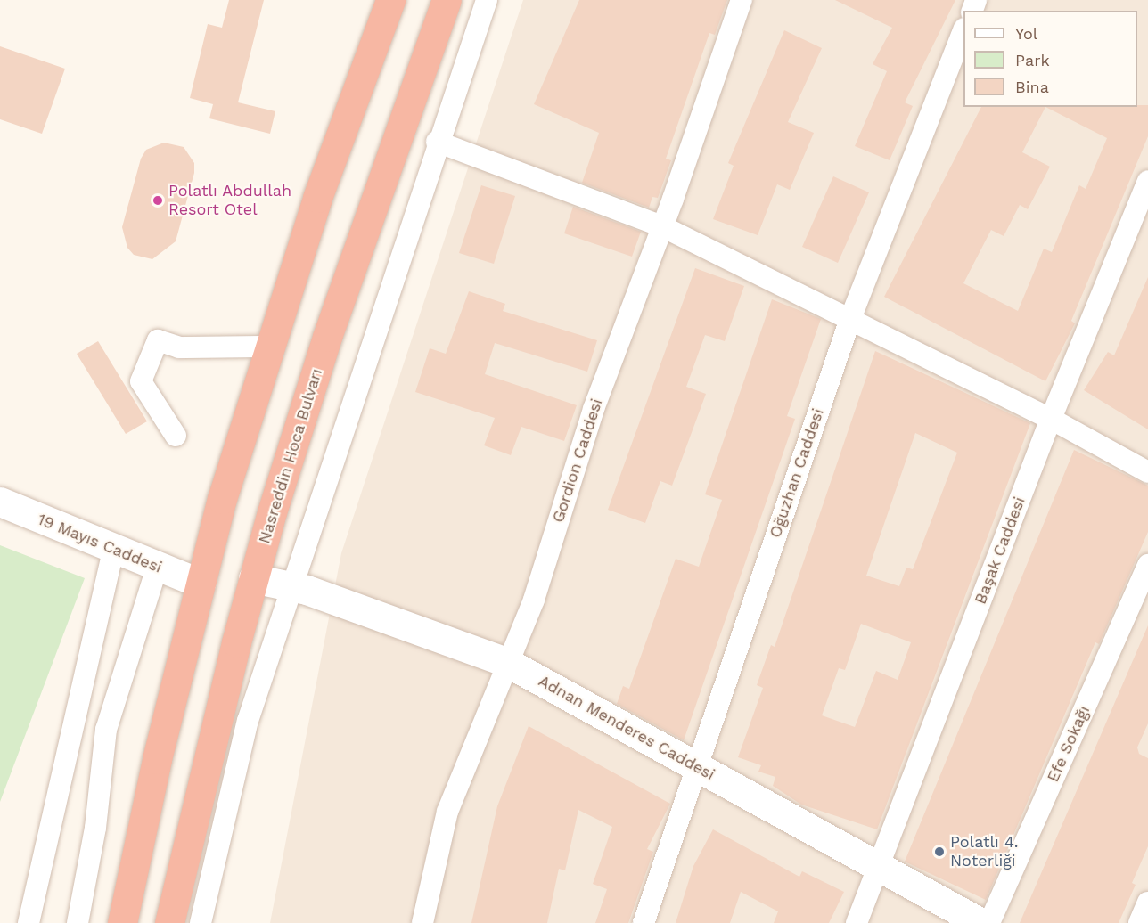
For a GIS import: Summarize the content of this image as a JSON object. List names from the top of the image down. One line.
{"streets":{"highway":["Nasreddin Hoca Bulvarı"],"street":["Gordion Caddesi","Oğuzhan Caddesi","19 Mayıs Caddesi","Başak Caddesi","Adnan Menderes Caddesi","Efe Sokağı"]},"crossings":[["Nasreddin Hoca Bulvarı","Adnan Menderes Caddesi"],["Gordion Caddesi","Adnan Menderes Caddesi"],["Oğuzhan Caddesi","Adnan Menderes Caddesi"],["Başak Caddesi","Adnan Menderes Caddesi"]],"places":["Polatlı Abdullah Resort Otel","Polatlı 4. Noterliği"],"legend":["Yol","Park","Bina"]}
